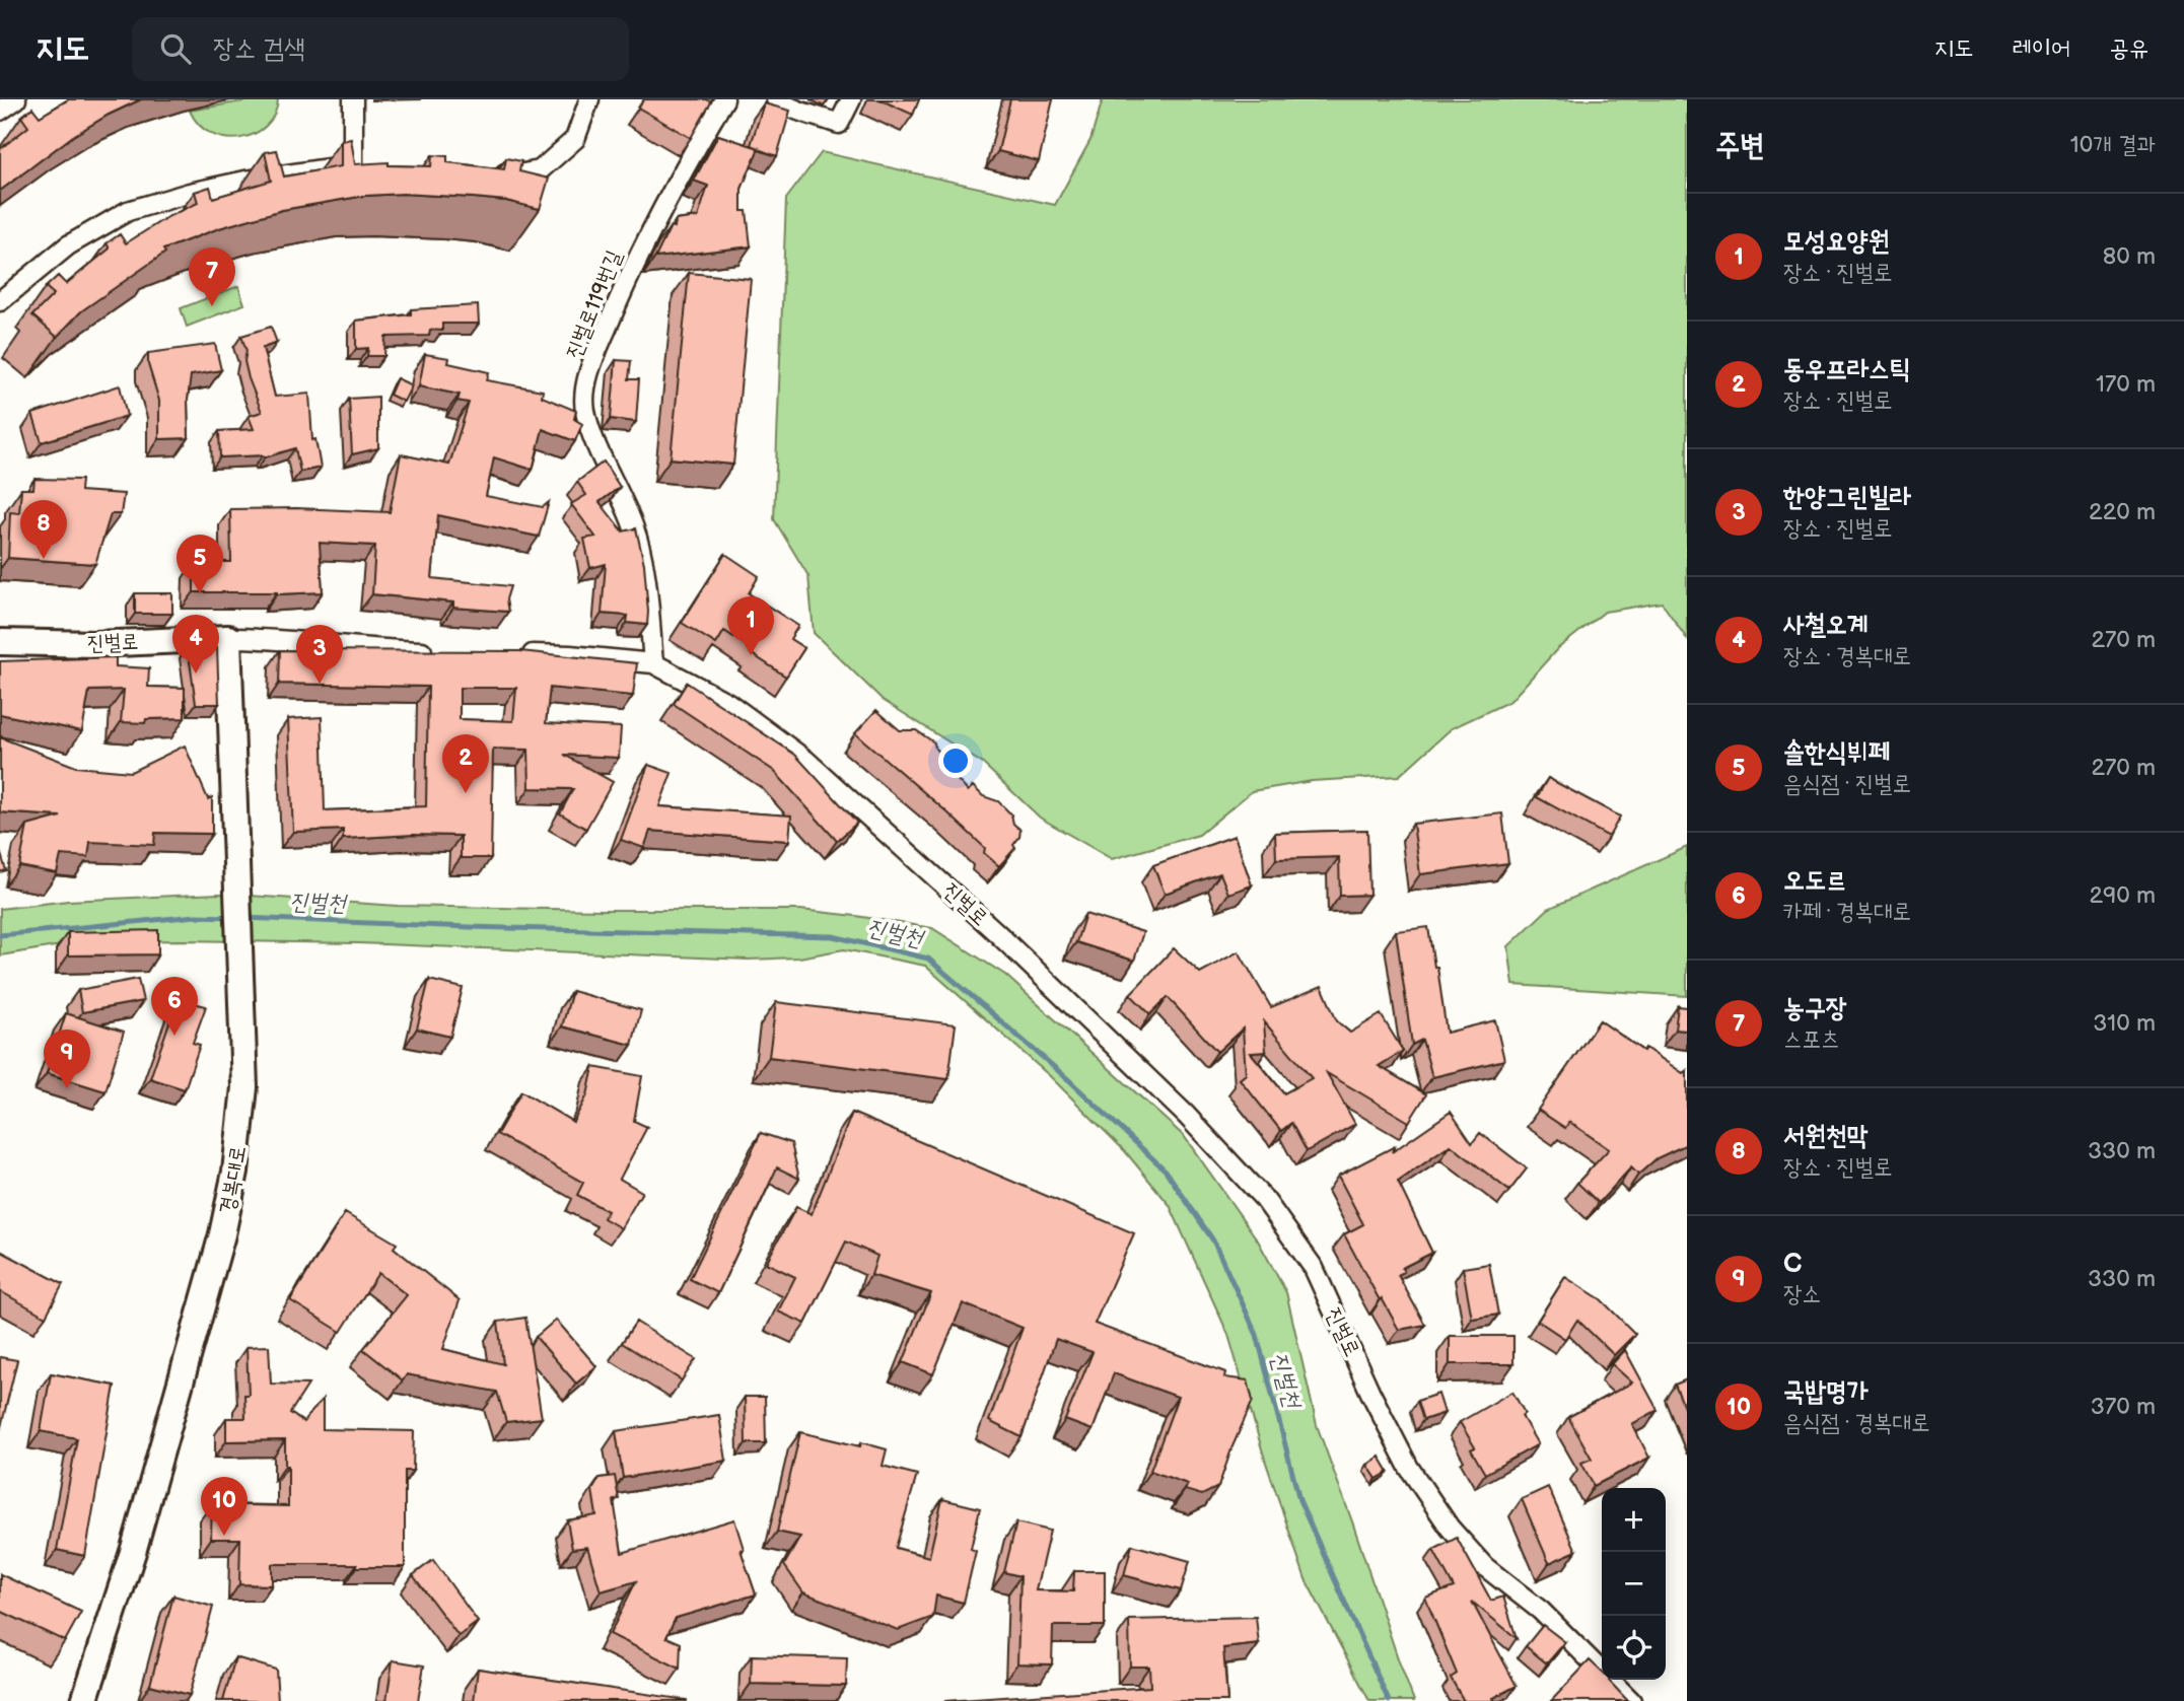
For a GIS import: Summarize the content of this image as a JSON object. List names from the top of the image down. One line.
{"streets":{"street":["진벌로119번길","진벌로","경복대로"]},"crossings":[["진벌로119번길","진벌로"],["진벌로","경복대로"]],"water":["진벌천"],"page":{"header":"지도","search":"장소 검색","nav":["지도","레이어","공유"],"heading":["주변","10개 결과"],"list":[{"mark":"1","name":"모성요양원","note":"장소 · 진벌로","value":"80 m"},{"mark":"2","name":"동우프라스틱","note":"장소 · 진벌로","value":"170 m"},{"mark":"3","name":"한양그린빌라","note":"장소 · 진벌로","value":"220 m"},{"mark":"4","name":"사철오계","note":"장소 · 경복대로","value":"270 m"},{"mark":"5","name":"솔한식뷔페","note":"음식점 · 진벌로","value":"270 m"},{"mark":"6","name":"오도르","note":"카페 · 경복대로","value":"290 m"},{"mark":"7","name":"농구장","note":"스포츠","value":"310 m"},{"mark":"8","name":"서원천막","note":"장소 · 진벌로","value":"330 m"},{"mark":"9","name":"C","note":"장소","value":"330 m"},{"mark":"10","name":"국밥명가","note":"음식점 · 경복대로","value":"370 m"}],"pins":["7","8","5","1","4","3","2","6","9","10"],"map_buttons":["+","−"]}}
